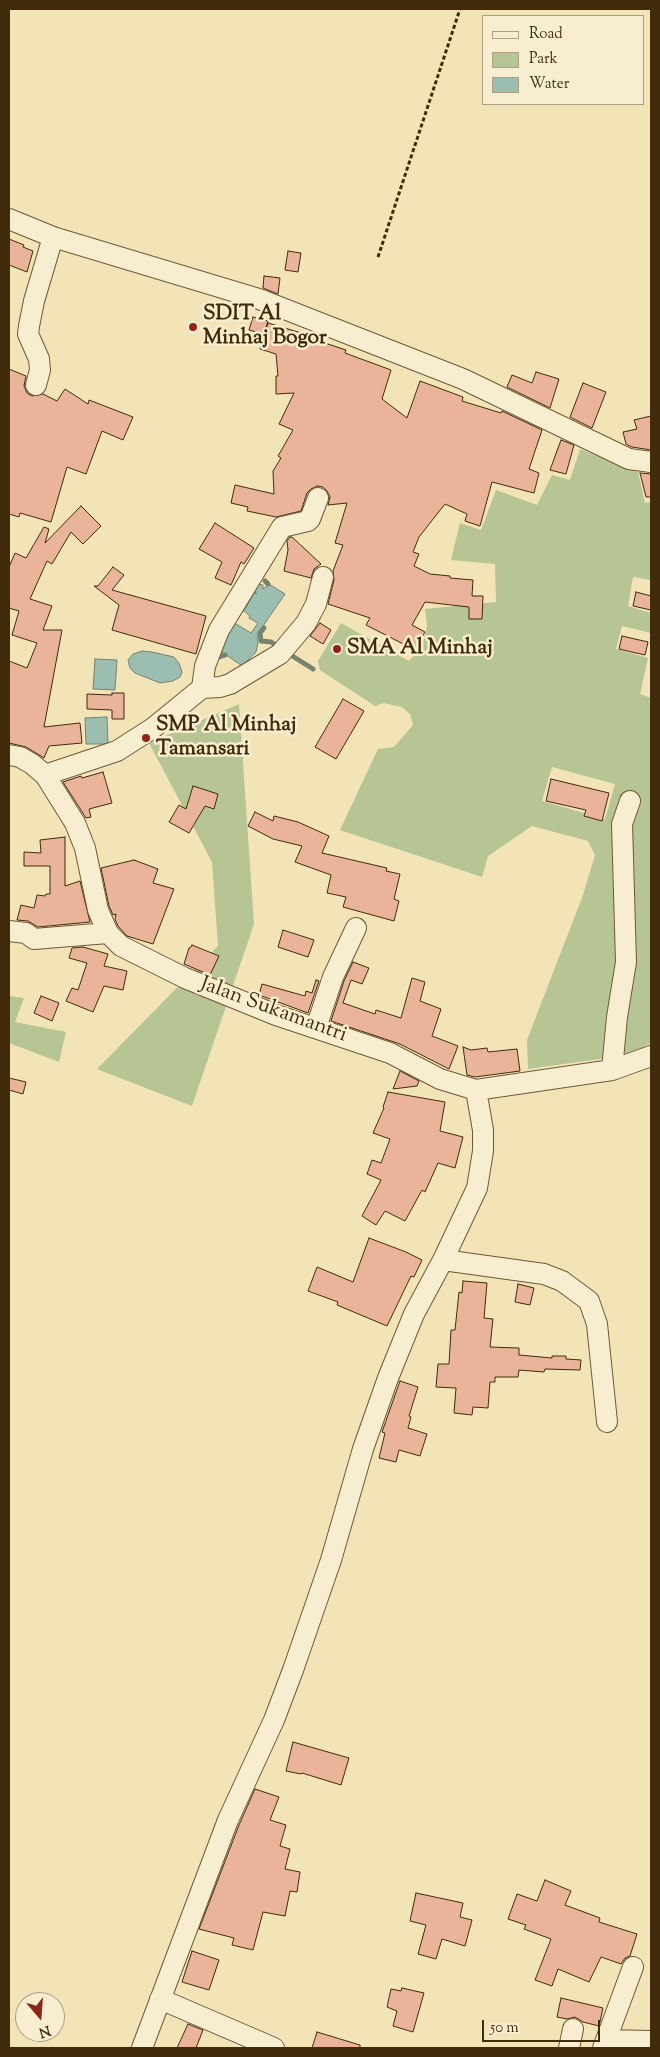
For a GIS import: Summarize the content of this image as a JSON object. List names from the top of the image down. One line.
{"streets":{"street":["Jalan Sukamantri"]},"places":["SDIT Al Minhaj Bogor","SMA Al Minhaj","SMP Al Minhaj Tamansari"],"legend":["Road","Park","Water"],"scale_bar":"50 m","north":"bottom"}
